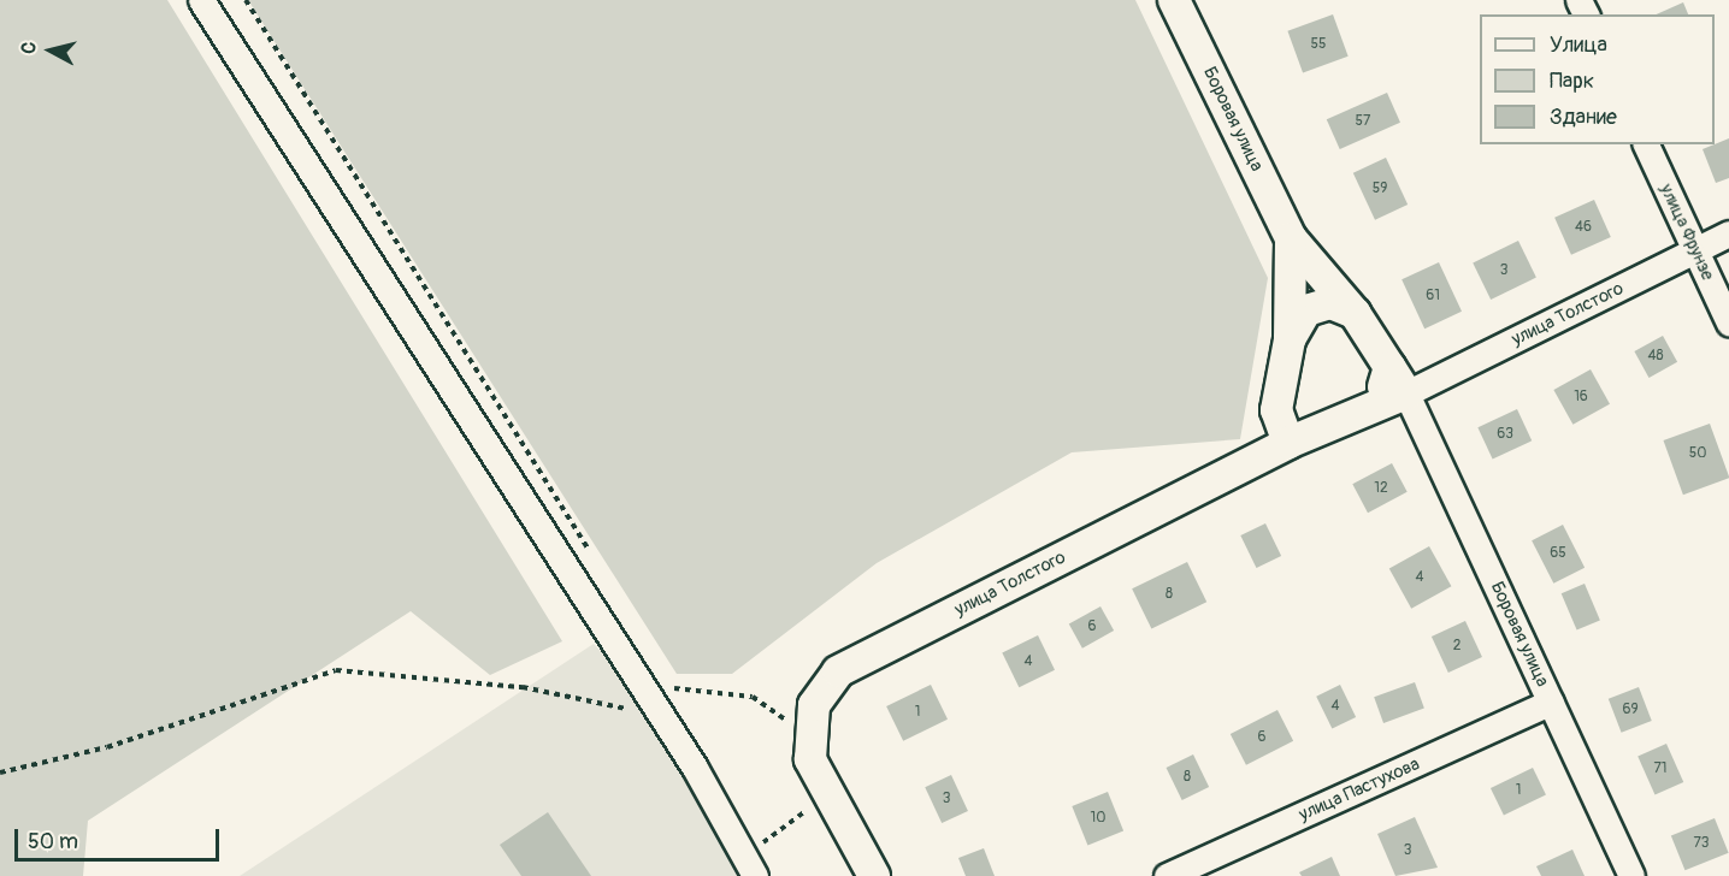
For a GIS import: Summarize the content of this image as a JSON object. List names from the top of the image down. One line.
{"streets":{"street":["Боровая улица","улица Фрунзе","улица Толстого","улица Пастухова"]},"crossings":[["Боровая улица","улица Толстого"],["Боровая улица","улица Пастухова"],["улица Фрунзе","улица Толстого"]],"house_numbers":["55","57","59","46","3","61","48","16","63","50","12","65","4","8","6","2","4","4","69","1","6","71","8","1","3","10","73","3"],"legend":["Улица","Парк","Здание"],"scale_bar":"50 m","north":"left"}
